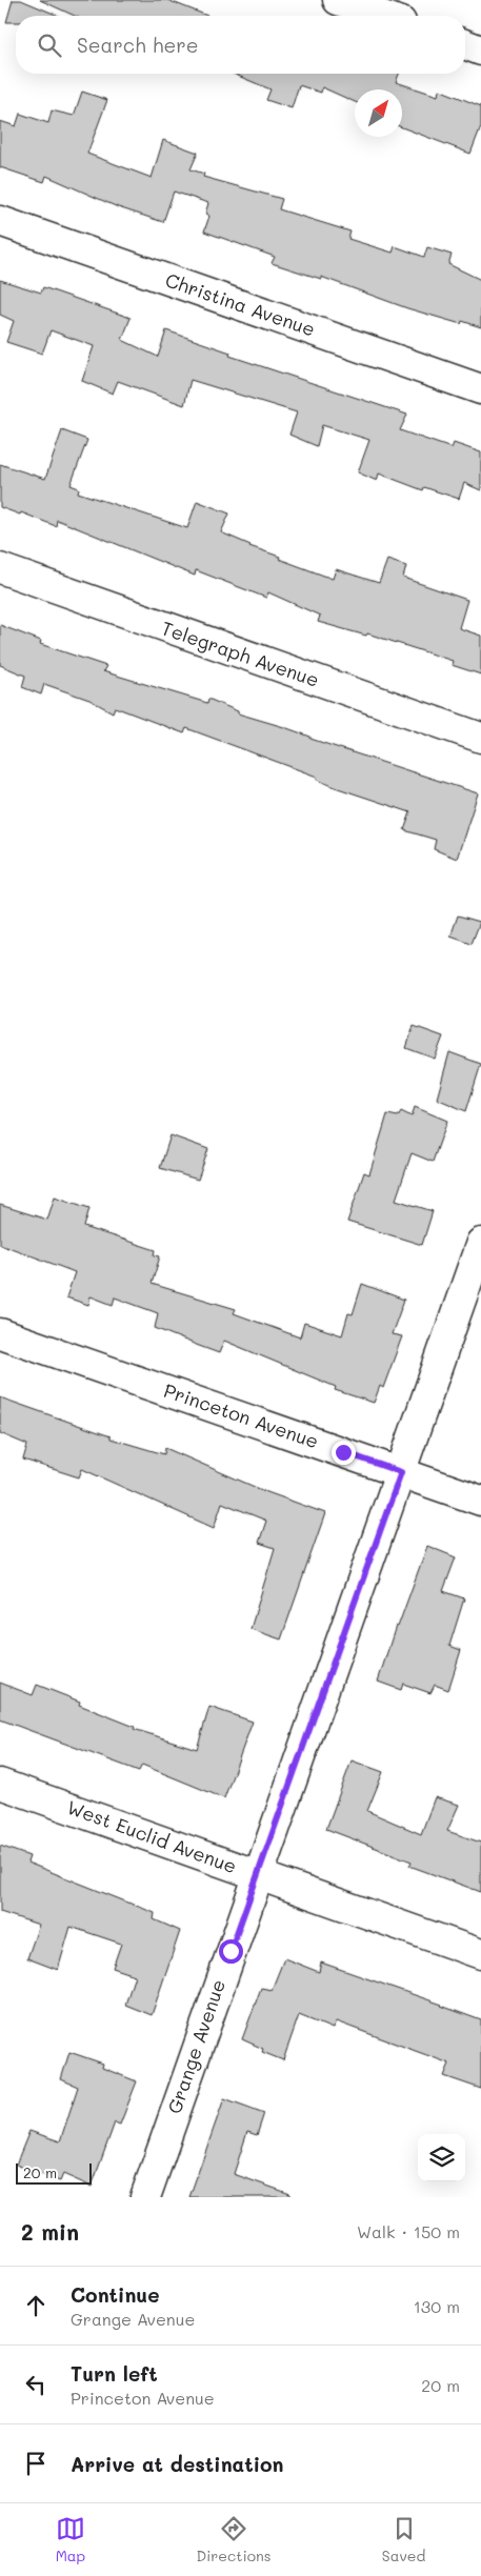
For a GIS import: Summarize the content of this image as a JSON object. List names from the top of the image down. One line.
{"streets":{"street":["Christina Avenue","Telegraph Avenue","Princeton Avenue","West Euclid Avenue","Grange Avenue"]},"crossings":[["Princeton Avenue","Grange Avenue"],["West Euclid Avenue","Grange Avenue"]],"scale_bar":"20 m","north":"top right","page":{"search":"Search here","scale":"20 m","heading":["2 min","Walk · 150 m"],"list":[["Continue","Grange Avenue","130 m"],["Turn left","Princeton Avenue","20 m"],"Arrive at destination"],"nav":["Map","Directions","Saved"]}}
